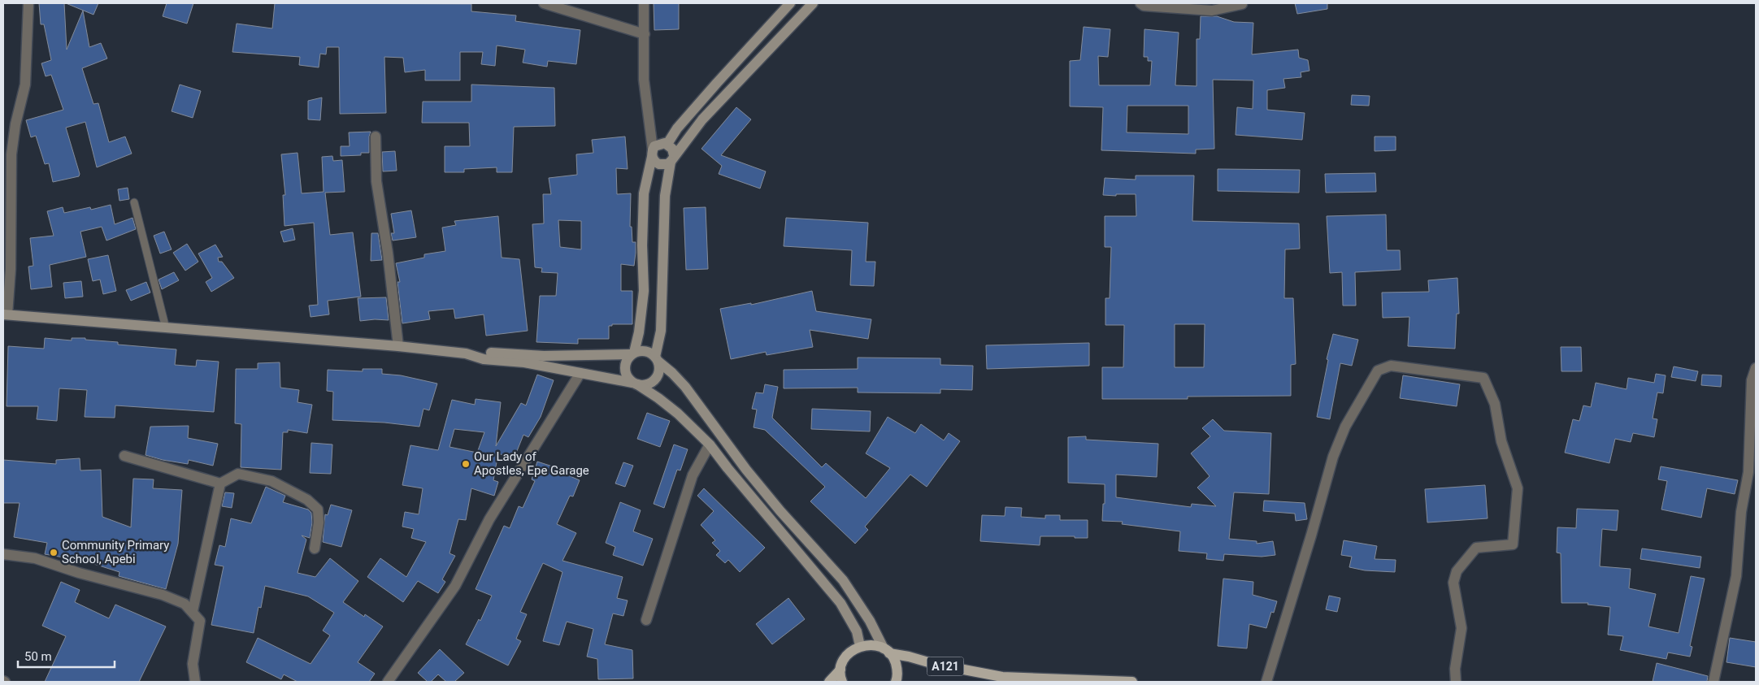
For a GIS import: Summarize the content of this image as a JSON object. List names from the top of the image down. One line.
{"streets":{"main road":["A121"]},"places":["Our Lady of Apostles, Epe Garage","Community Primary School, Apebi"],"scale_bar":"50 m"}
